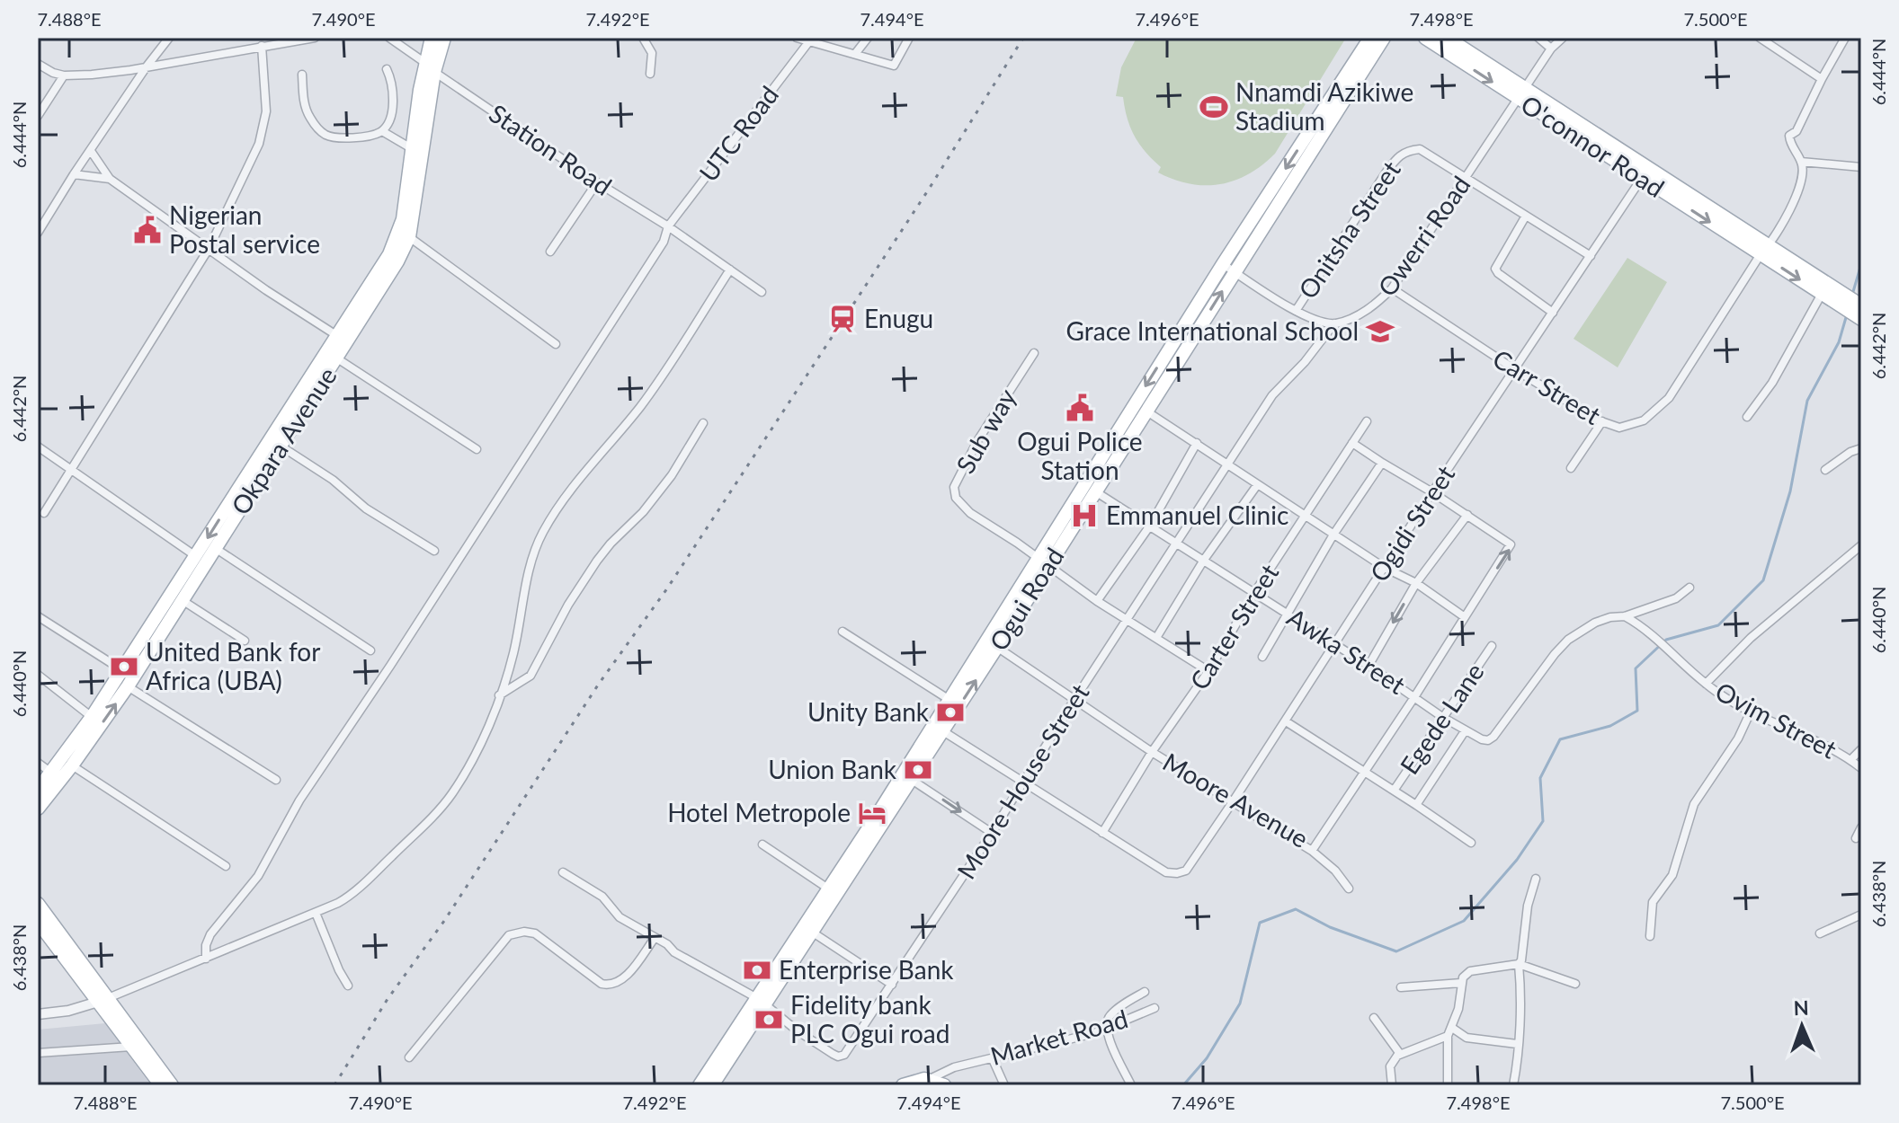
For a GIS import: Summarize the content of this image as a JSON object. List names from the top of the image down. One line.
{"streets":{"main road":["O'connor Road","Okpara Avenue","Ogui Road"],"street":["UTC Road","Station Road","Onitsha Street","Owerri Road","Carr Street","Sub way","Ogidi Street","Carter Street","Awka Street","Egede Lane","Ovim Street","Moore House Street","Moore Avenue","Market Road"]},"crossings":[["UTC Road","Station Road"],["O'connor Road","Owerri Road"],["O'connor Road","Carr Street"],["O'connor Road","Ogidi Street"],["Station Road","Okpara Avenue"],["Onitsha Street","Owerri Road"],["Onitsha Street","Ogidi Street"],["Owerri Road","Carr Street"],["Owerri Road","Moore House Street"],["Carr Street","Ogidi Street"],["Sub way","Ogui Road"],["Ogidi Street","Carter Street"],["Ogidi Street","Awka Street"],["Ogidi Street","Moore Avenue"],["Ogui Road","Awka Street"],["Ogui Road","Moore House Street"],["Ogui Road","Moore Avenue"],["Carter Street","Awka Street"],["Carter Street","Moore Avenue"],["Awka Street","Egede Lane"],["Awka Street","Ovim Street"],["Awka Street","Moore House Street"],["Awka Street","Moore Avenue"],["Moore House Street","Moore Avenue"]],"places":{"sports":["Nnamdi Azikiwe Stadium"],"public building":["Nigerian Postal service","Ogui Police Station"],"station":["Enugu"],"school or university":["Grace International School"],"hospital":["Emmanuel Clinic"],"bank":["United Bank for Africa (UBA)","Unity Bank","Union Bank","Enterprise Bank","Fidelity bank PLC Ogui road"],"hotel":["Hotel Metropole"]},"north":"top","coordinates":["7.488°E","7.490°E","7.492°E","7.494°E","7.496°E","7.498°E","7.500°E","6.444°N","6.442°N","6.440°N","6.438°N"]}
